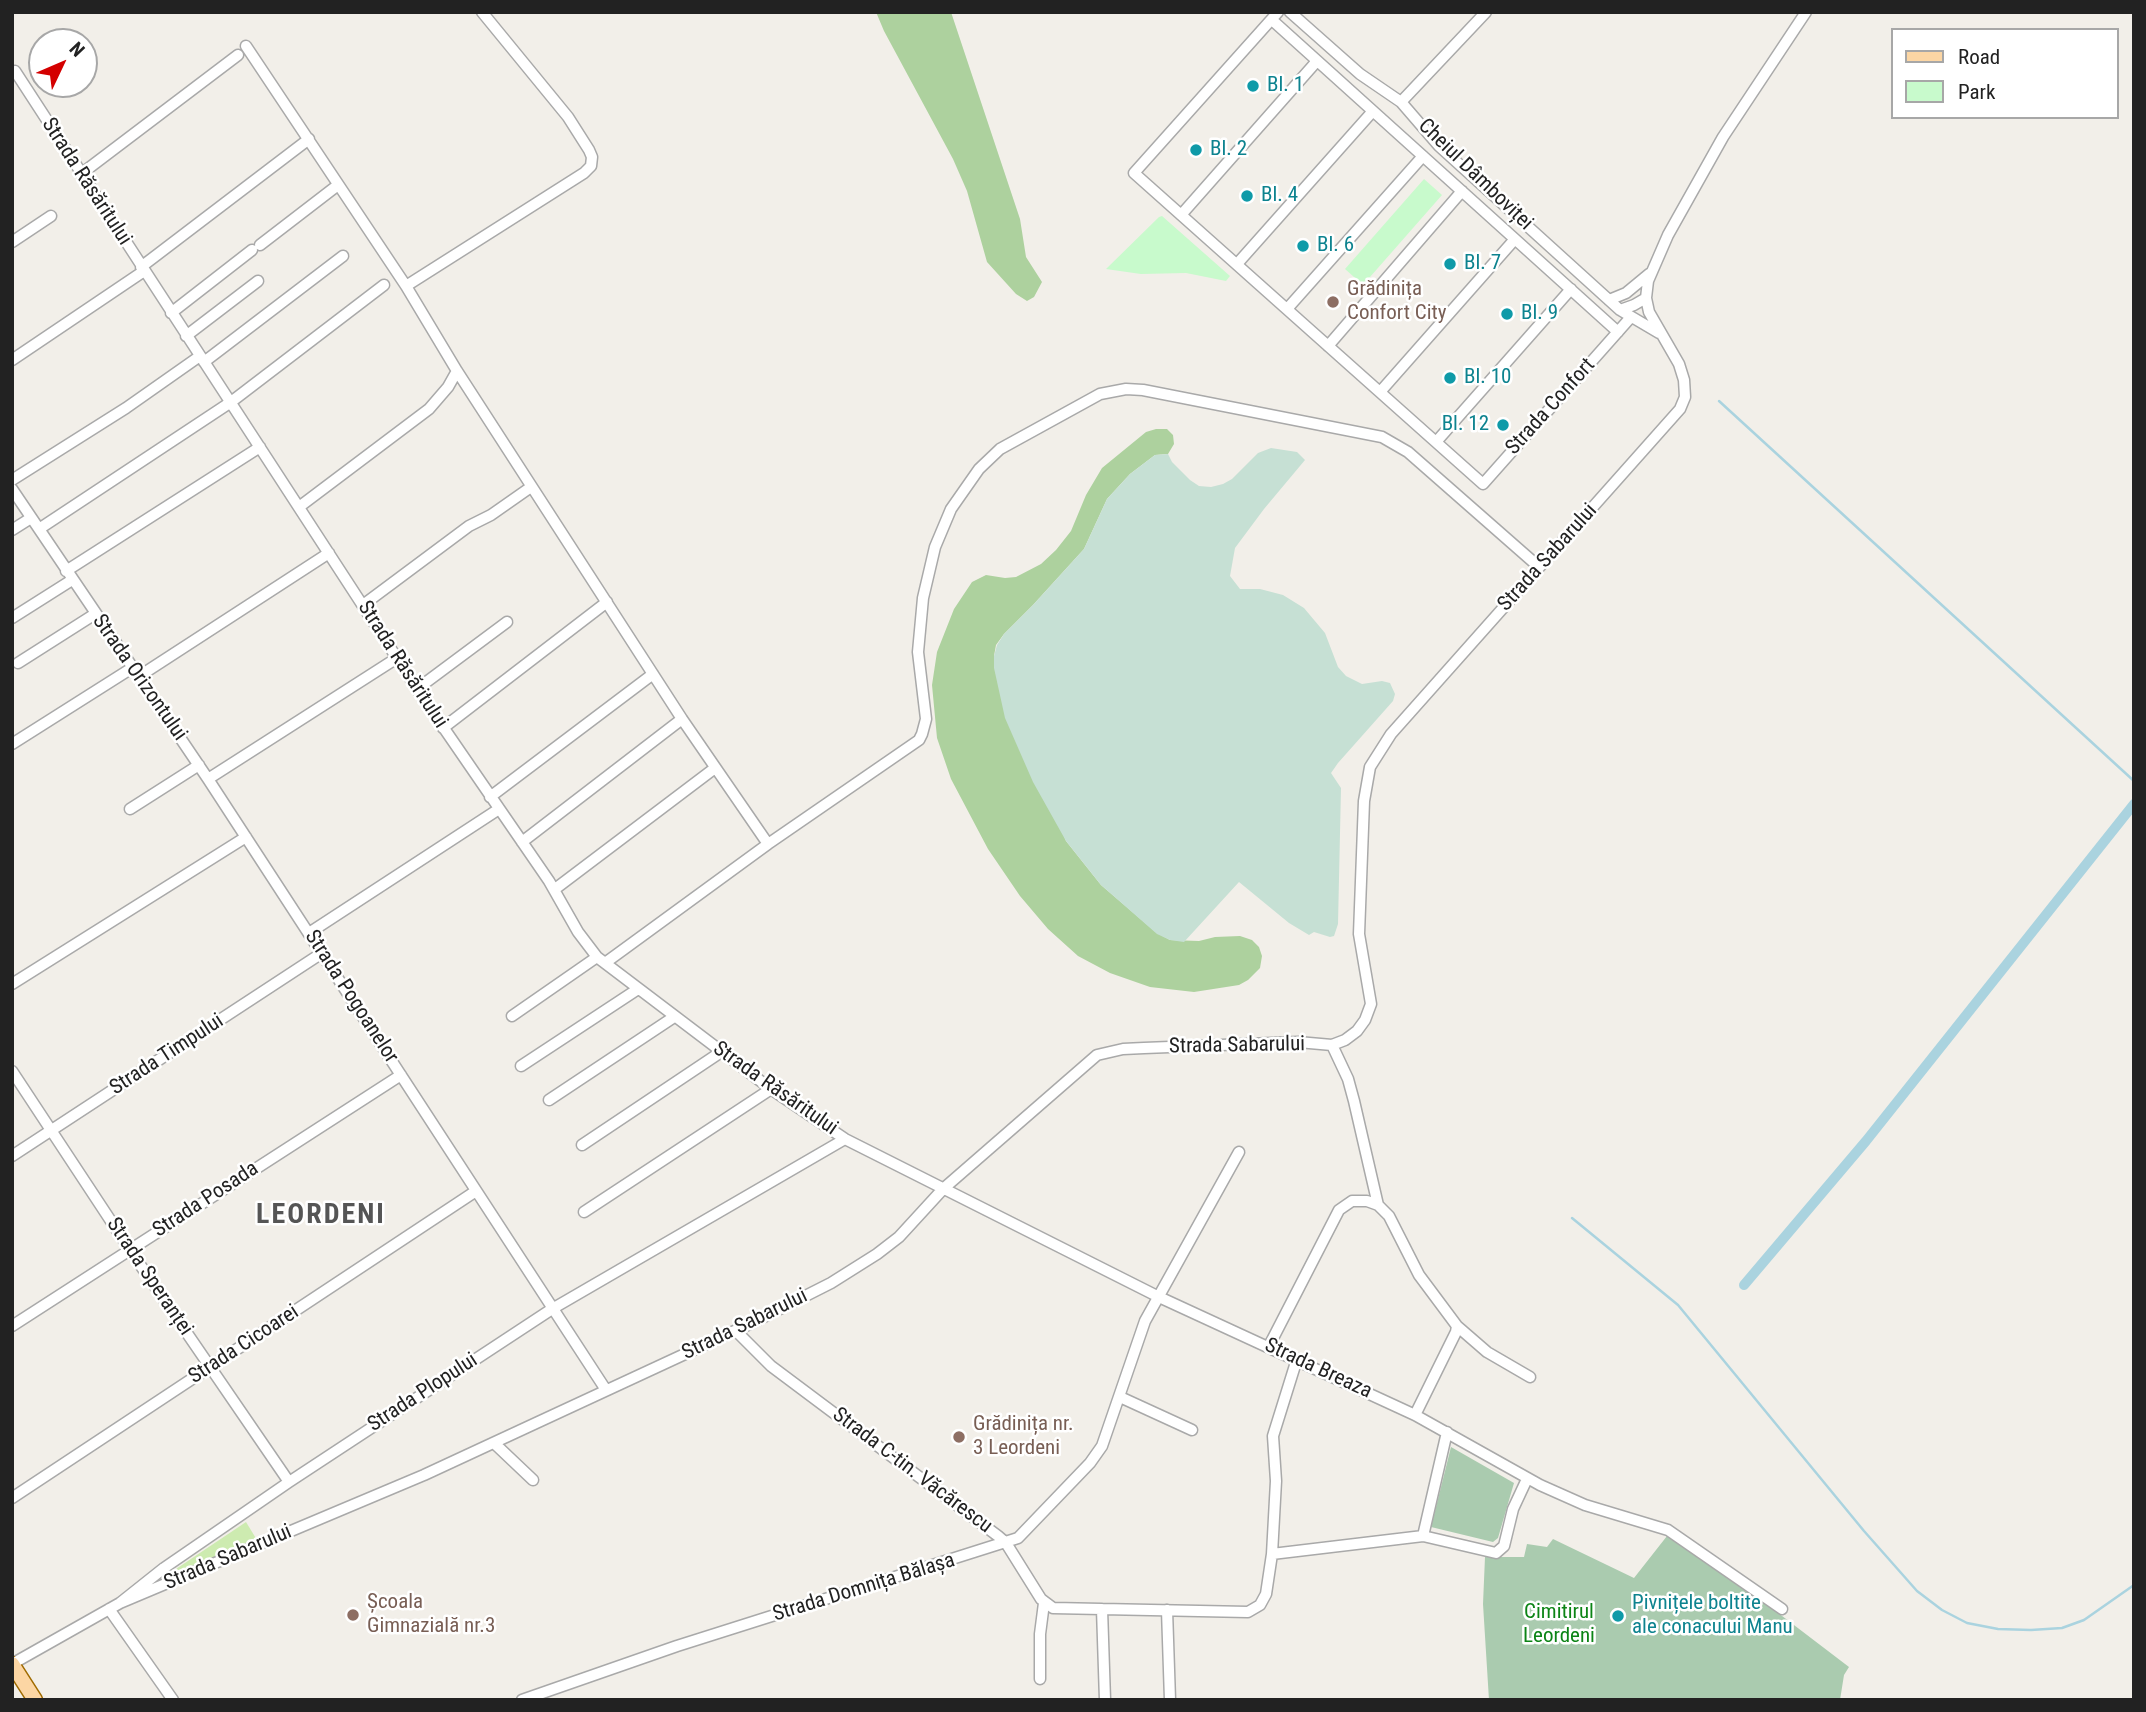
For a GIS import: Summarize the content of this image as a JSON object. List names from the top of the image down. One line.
{"streets":{"street":["Cheiul Dâmboviței","Strada Răsăritului","Strada Confort","Strada Sabarului","Strada Orizontului","Strada Pogoanelor","Strada Timpului","Strada Posada","Strada Speranței","Strada Cicoarei","Strada Breaza","Strada Plopului","Strada C-tin. Văcărescu","Strada Domnița Bălașa"]},"crossings":[["Cheiul Dâmboviței","Strada Sabarului"],["Strada Răsăritului","Strada Breaza"],["Strada Răsăritului","Strada Plopului"],["Strada Sabarului","Strada Pogoanelor"],["Strada Sabarului","Strada Breaza"],["Strada Sabarului","Strada Plopului"],["Strada Sabarului","Strada C-tin. Văcărescu"],["Strada Orizontului","Strada Pogoanelor"],["Strada Pogoanelor","Strada Timpului"],["Strada Pogoanelor","Strada Posada"],["Strada Pogoanelor","Strada Cicoarei"],["Strada Pogoanelor","Strada Plopului"],["Strada Timpului","Strada Speranței"],["Strada Posada","Strada Speranței"],["Strada Speranței","Strada Cicoarei"],["Strada Speranței","Strada Plopului"],["Strada Breaza","Strada Plopului"],["Strada Breaza","Strada Domnița Bălașa"],["Strada C-tin. Văcărescu","Strada Domnița Bălașa"]],"districts":["LEORDENI"],"parks":["Cimitirul Leordeni"],"places":["Bl. 1","Bl. 2","Bl. 4","Bl. 6","Bl. 7","Grădinița Confort City","Bl. 9","Bl. 10","Bl. 12","Grădinița nr. 3 Leordeni","Școala Gimnazială nr.3","Pivnițele boltite ale conacului Manu"],"legend":["Road","Park"],"north":"top right"}
